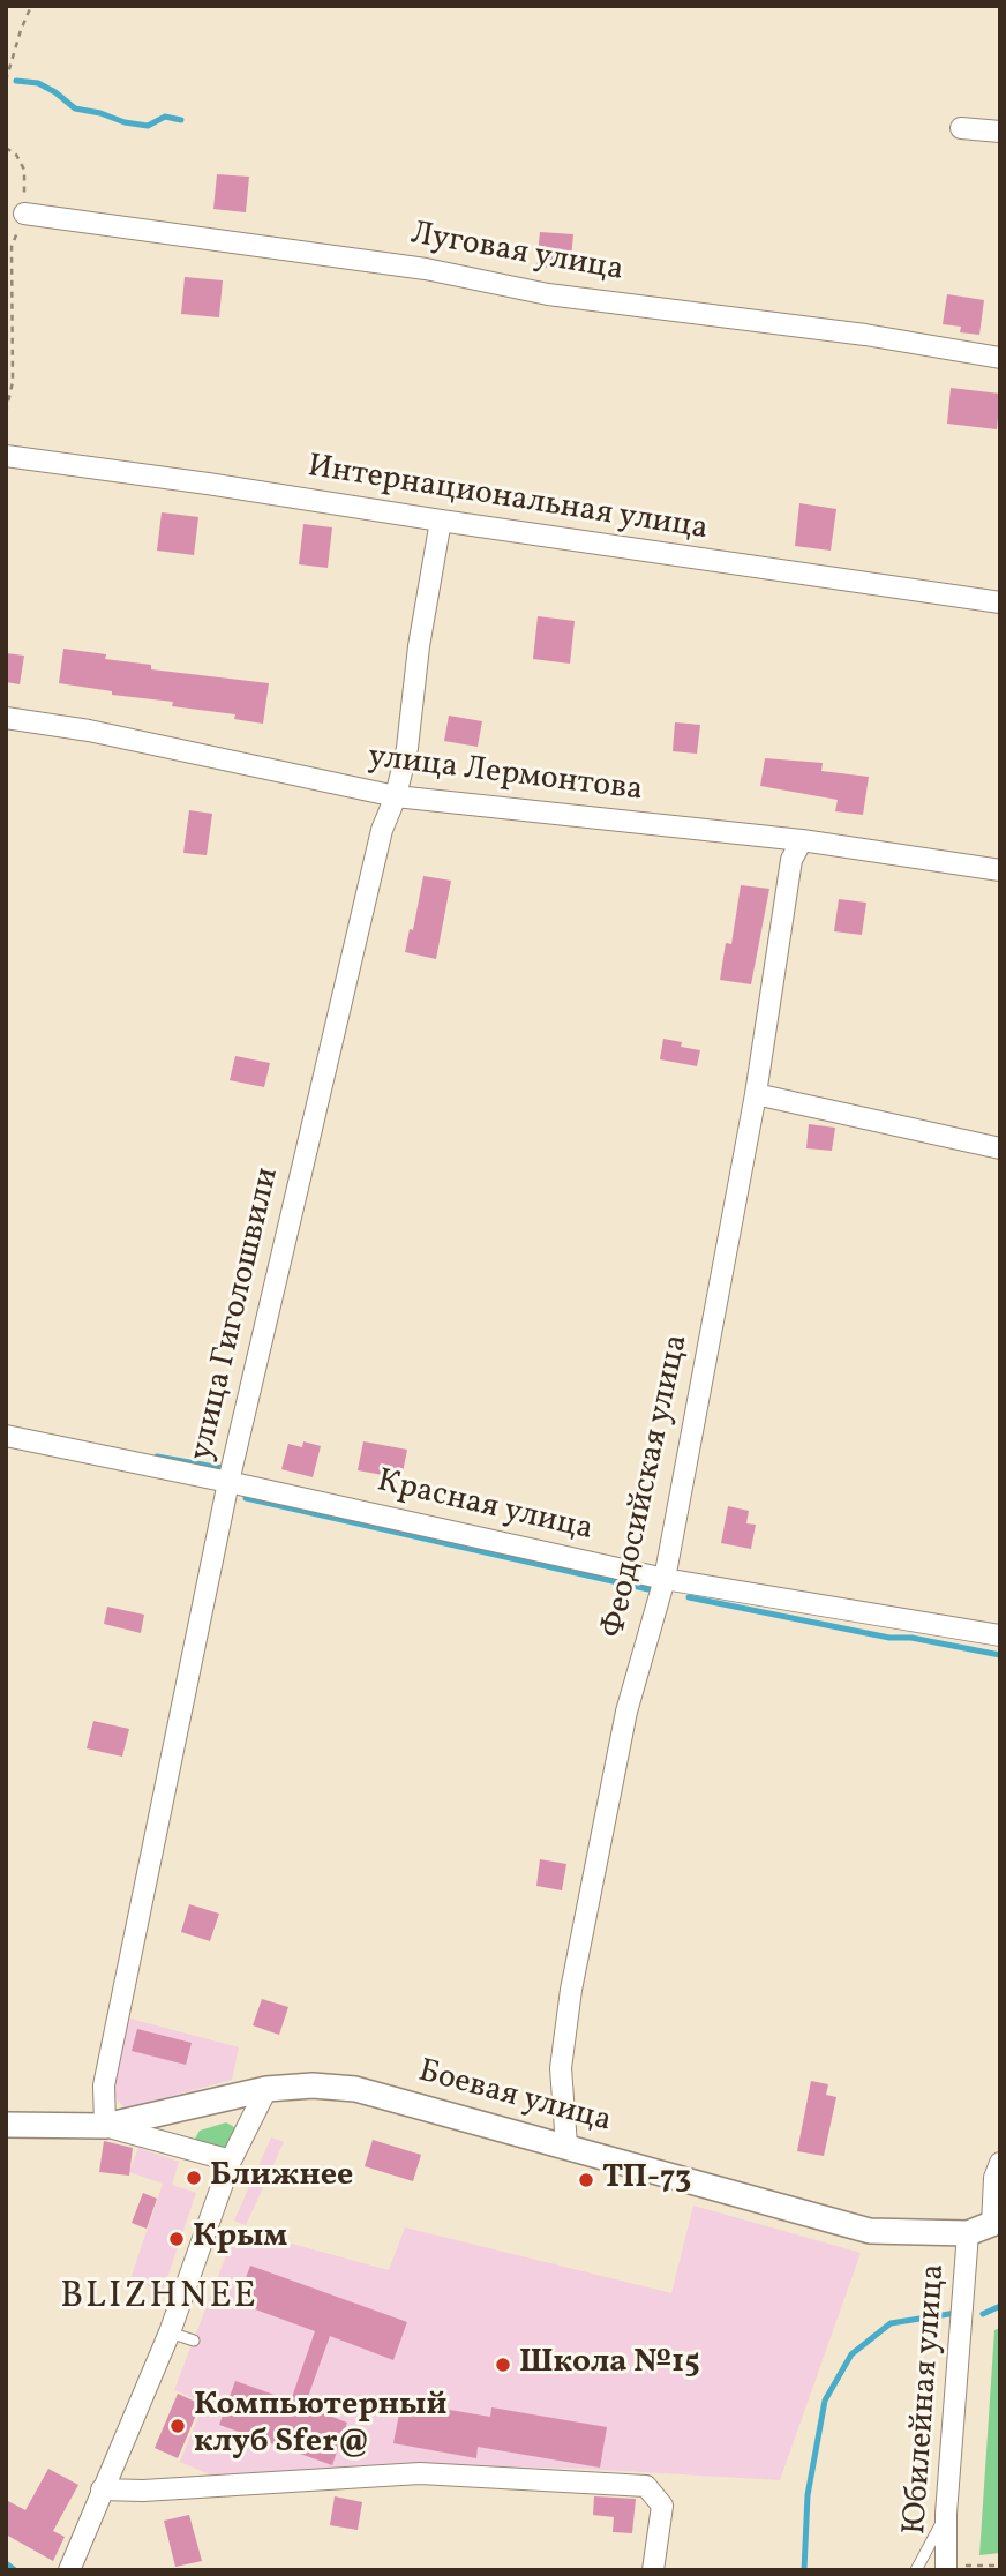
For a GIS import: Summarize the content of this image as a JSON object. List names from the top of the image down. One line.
{"streets":{"street":["Луговая улица","Интернациональная улица","улица Лермонтова","улица Гиголошвили","Феодосийская улица","Красная улица","Боевая улица","Юбилейная улица"]},"crossings":[["Интернациональная улица","улица Гиголошвили"],["улица Лермонтова","улица Гиголошвили"],["улица Лермонтова","Феодосийская улица"],["улица Гиголошвили","Красная улица"],["улица Гиголошвили","Боевая улица"],["Феодосийская улица","Красная улица"],["Феодосийская улица","Боевая улица"],["Боевая улица","Юбилейная улица"]],"districts":["BLIZHNEE"],"places":["Ближнее","ТП-73","Крым","Школа №15","Компьютерный клуб Sfer@"]}
